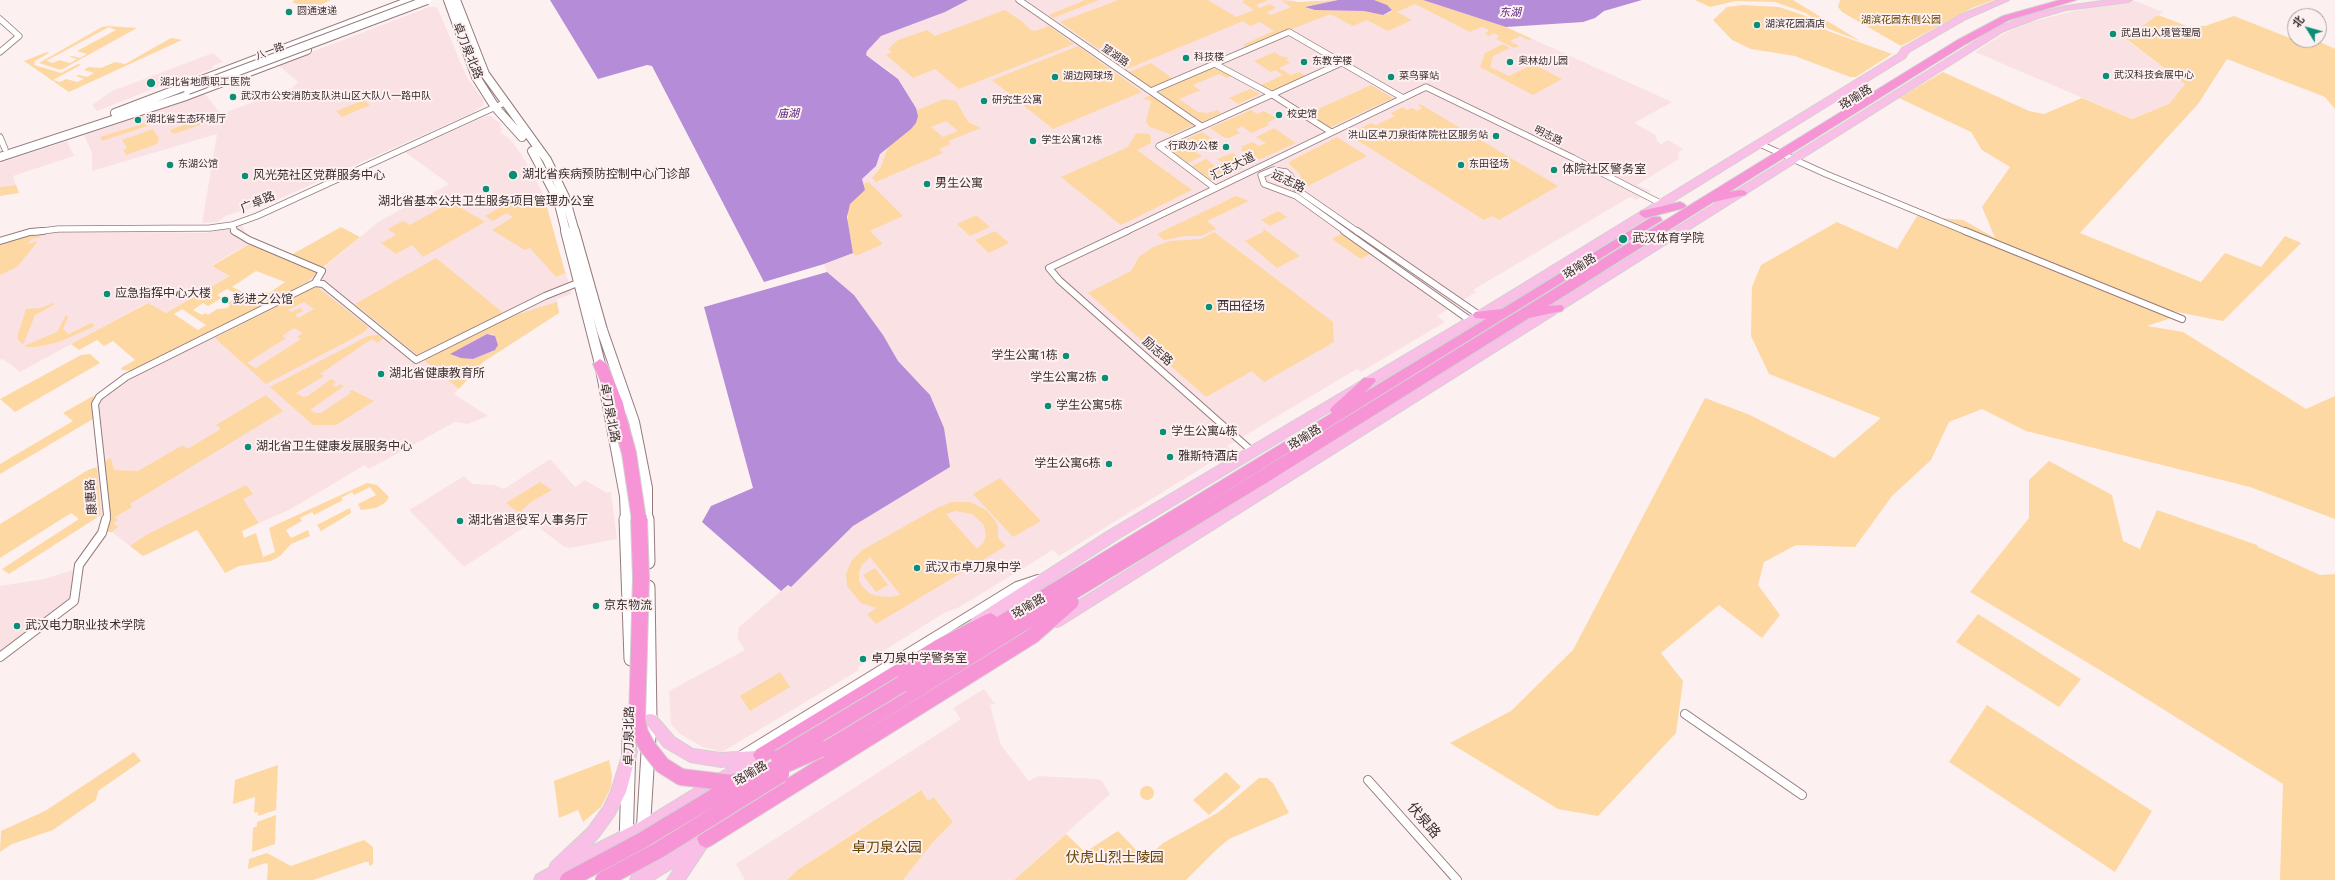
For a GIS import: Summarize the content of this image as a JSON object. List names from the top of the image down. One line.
{"streets":{"highway":["珞喻路"],"street":["卓刀泉北路","八一路","望湖路","明志路","汇志大道","远志路","广卓路","励志路","康惠路","伏泉路"]},"crossings":[["卓刀泉北路","广卓路"],["明志路","汇志大道"],["汇志大道","励志路"]],"water":["东湖","庙湖"],"parks":["湖滨花园东侧公园","卓刀泉公园","伏虎山烈士陵园"],"places":["圆通速递","湖滨花园酒店","武昌出入境管理局","科技楼","东教学楼","奥林幼儿园","武汉科技会展中心","湖边网球场","菜鸟驿站","湖北省地质职工医院","武汉市公安消防支队洪山区大队八一路中队","研究生公寓","校史馆","湖北省生态环境厅","洪山区卓刀泉街体院社区服务站","学生公寓12栋","行政办公楼","东湖公馆","东田径场","体院社区警务室","湖北省疾病预防控制中心门诊部","风光苑社区党群服务中心","男生公寓","湖北省基本公共卫生服务项目管理办公室","武汉体育学院","应急指挥中心大楼","彭进之公馆","西田径场","学生公寓1栋","湖北省健康教育所","学生公寓2栋","学生公寓5栋","学生公寓4栋","湖北省卫生健康发展服务中心","雅斯特酒店","学生公寓6栋","湖北省退役军人事务厅","武汉市卓刀泉中学","京东物流","武汉电力职业技术学院","卓刀泉中学警务室"],"north":"top left"}
